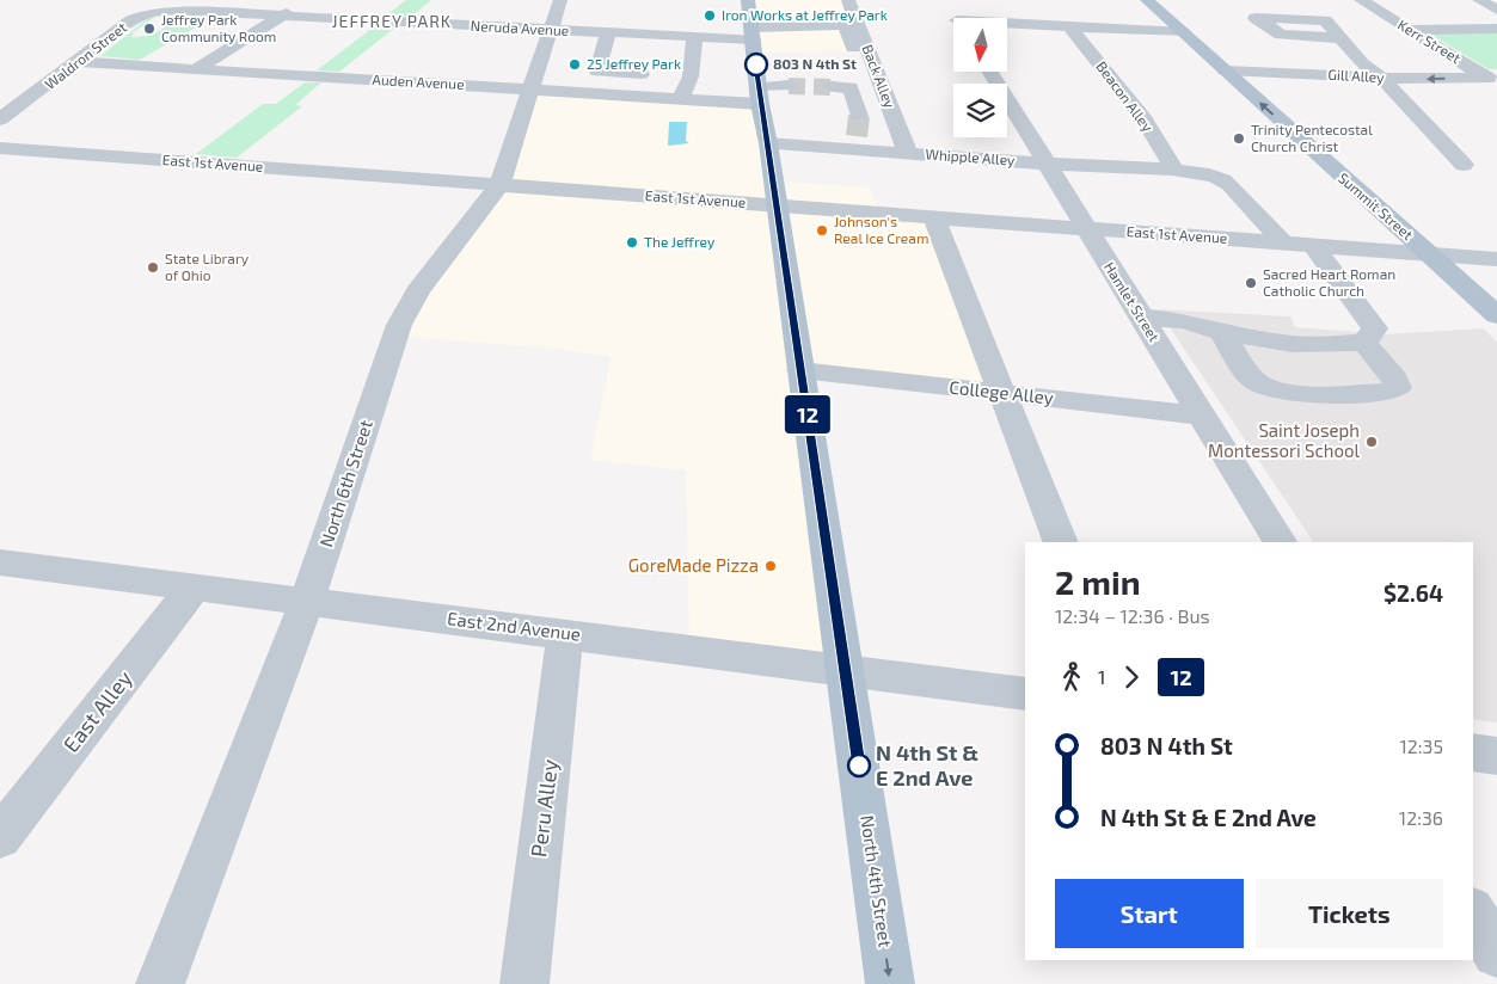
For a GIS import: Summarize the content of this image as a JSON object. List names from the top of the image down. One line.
{"streets":{"main road":["Summit Street","North 4th Street"],"street":["Neruda Avenue","Kerr Street","Waldron Street","Back Alley","Gill Alley","Auden Avenue","Beacon Alley","Whipple Alley","East 1st Avenue","Hamlet Street","College Alley","North 6th Street","East 2nd Avenue","East Alley","Peru Alley"]},"crossings":[["Neruda Avenue","Waldron Street"],["Neruda Avenue","Back Alley"],["Neruda Avenue","North 6th Street"],["Neruda Avenue","North 4th Street"],["Kerr Street","Gill Alley"],["Waldron Street","Auden Avenue"],["Back Alley","Whipple Alley"],["Gill Alley","Summit Street"],["Auden Avenue","North 6th Street"],["Auden Avenue","North 4th Street"],["Beacon Alley","Whipple Alley"],["Whipple Alley","East 1st Avenue"],["Whipple Alley","Hamlet Street"],["Whipple Alley","North 4th Street"],["East 1st Avenue","Summit Street"],["East 1st Avenue","Hamlet Street"],["East 1st Avenue","North 6th Street"],["East 1st Avenue","North 4th Street"],["Hamlet Street","College Alley"],["College Alley","North 4th Street"],["North 6th Street","East 2nd Avenue"],["East 2nd Avenue","East Alley"],["East 2nd Avenue","Peru Alley"],["East 2nd Avenue","North 4th Street"]],"one_way":["Summit Street"],"districts":["JEFFREY PARK"],"places":["Iron Works at Jeffrey Park","Jeffrey Park Community Room","25 Jeffrey Park","803 N 4th St","Trinity Pentecostal Church Christ","Johnson's Real Ice Cream","The Jeffrey","State Library of Ohio","Sacred Heart Roman Catholic Church","Saint Joseph Montessori School","GoreMade Pizza","N 4th St & E 2nd Ave"],"lines":["bus line 12"],"north":"bottom","page":{"on_map":"12","heading":["2 min","12:34 – 12:36 · Bus","$2.64"],"legs":["1","12"],"list":[{"name":"803 N 4th St","value":"12:35"},{"name":"N 4th St & E 2nd Ave","value":"12:36"}],"buttons":["Start","Tickets"]}}
